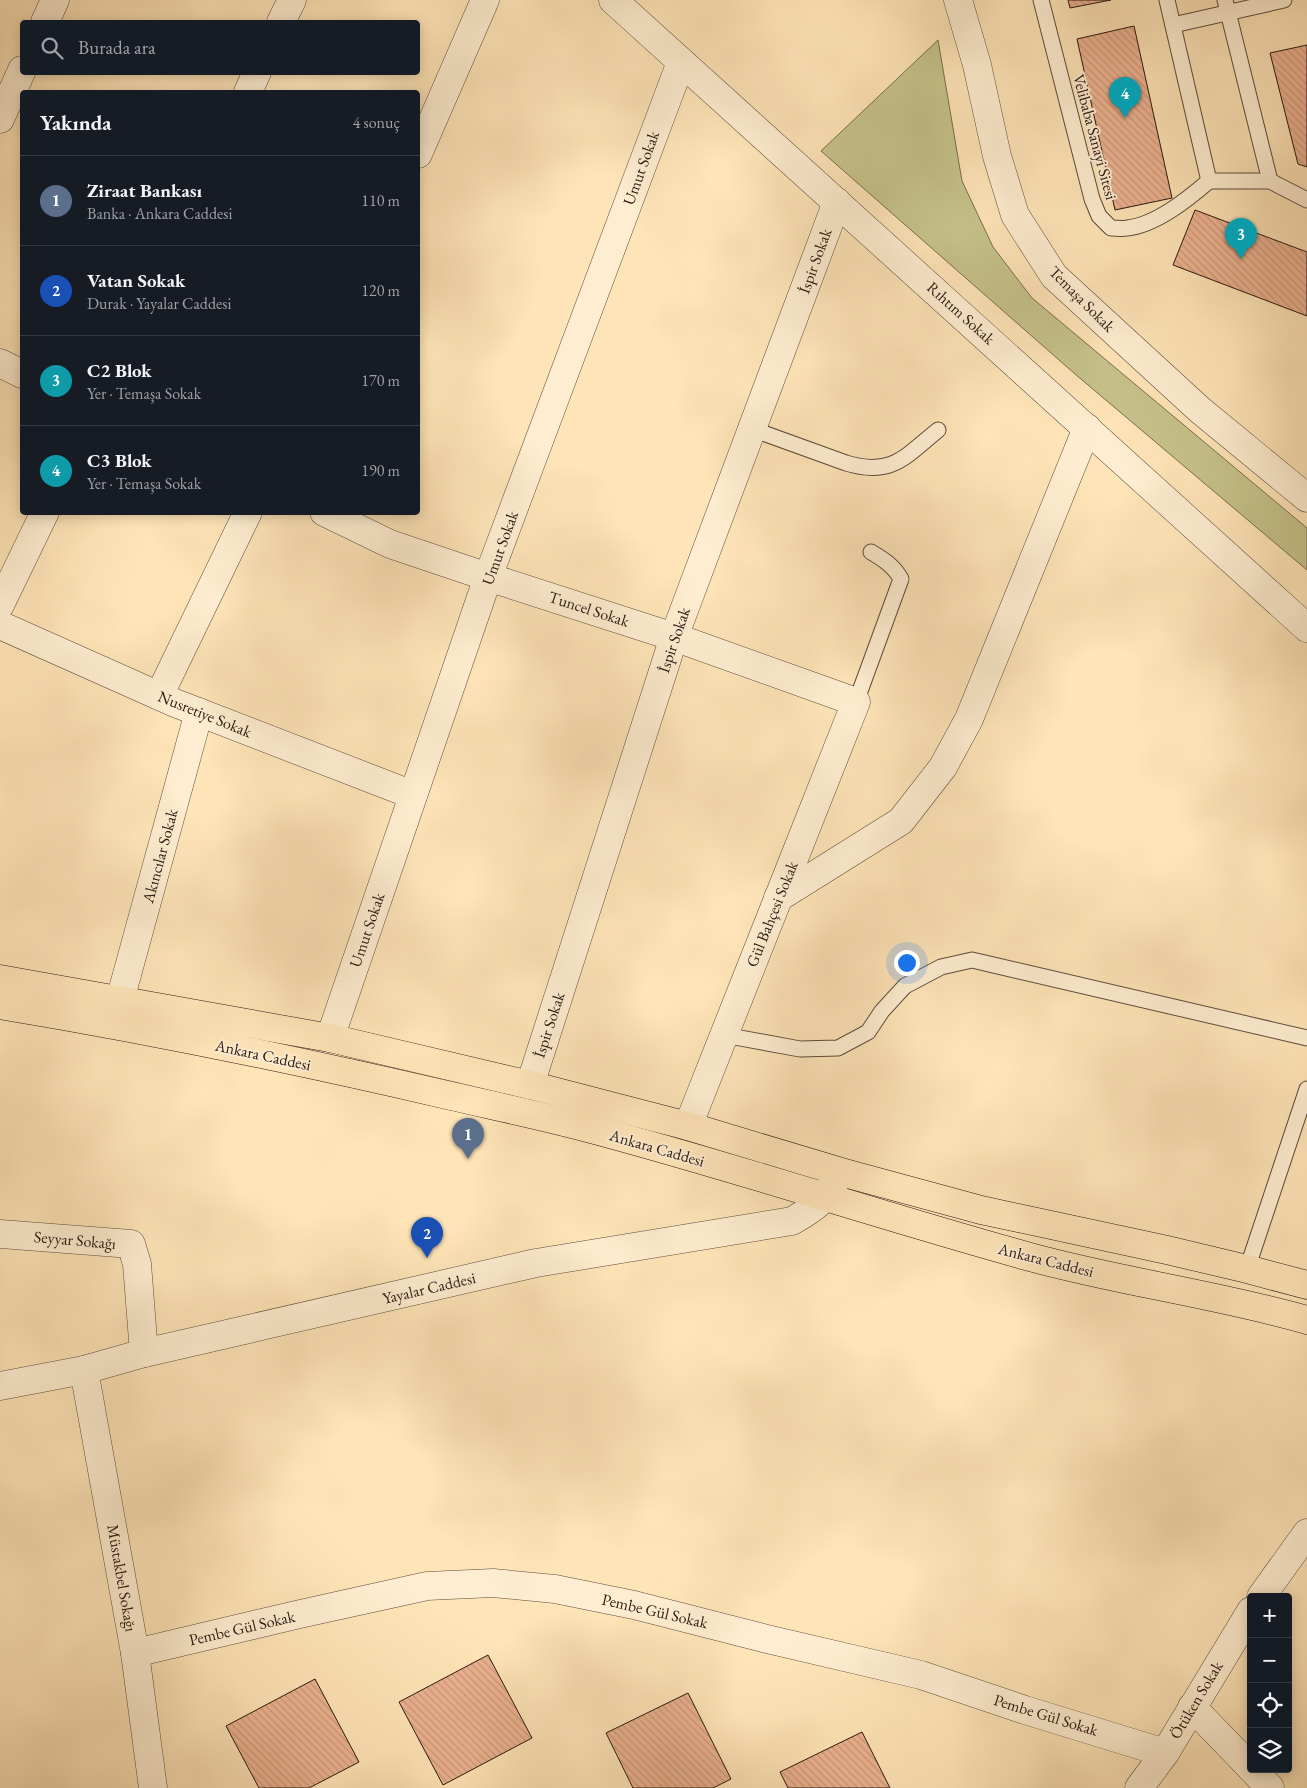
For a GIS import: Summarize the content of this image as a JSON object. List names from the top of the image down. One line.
{"streets":{"main road":["Ankara Caddesi"],"street":["Umut Sokak","İspir Sokak","Temaşa Sokak","Rıhtım Sokak","Tuncel Sokak","Nusretiye Sokak","Akıncılar Sokak","Gül Bahçesi Sokak","Seyyar Sokağı","Yayalar Caddesi","Müstakbel Sokağı","Pembe Gül Sokak","Ötüken Sokak"],"lane":["Velibaba Sanayi Sitesi"]},"crossings":[["Umut Sokak","Rıhtım Sokak"],["Umut Sokak","Tuncel Sokak"],["Umut Sokak","Nusretiye Sokak"],["Umut Sokak","Ankara Caddesi"],["İspir Sokak","Rıhtım Sokak"],["İspir Sokak","Tuncel Sokak"],["İspir Sokak","Ankara Caddesi"],["Tuncel Sokak","Gül Bahçesi Sokak"],["Nusretiye Sokak","Akıncılar Sokak"],["Akıncılar Sokak","Ankara Caddesi"],["Gül Bahçesi Sokak","Ankara Caddesi"],["Ankara Caddesi","Yayalar Caddesi"],["Seyyar Sokağı","Yayalar Caddesi"],["Yayalar Caddesi","Müstakbel Sokağı"],["Müstakbel Sokağı","Pembe Gül Sokak"],["Pembe Gül Sokak","Ötüken Sokak"]],"page":{"search":"Burada ara","pins":["4","3","1","2"],"heading":["Yakında","4 sonuç"],"list":[{"mark":"1","name":"Ziraat Bankası","note":"Banka · Ankara Caddesi","value":"110 m"},{"mark":"2","name":"Vatan Sokak","note":"Durak · Yayalar Caddesi","value":"120 m"},{"mark":"3","name":"C2 Blok","note":"Yer · Temaşa Sokak","value":"170 m"},{"mark":"4","name":"C3 Blok","note":"Yer · Temaşa Sokak","value":"190 m"}],"map_buttons":["+","−"]}}
